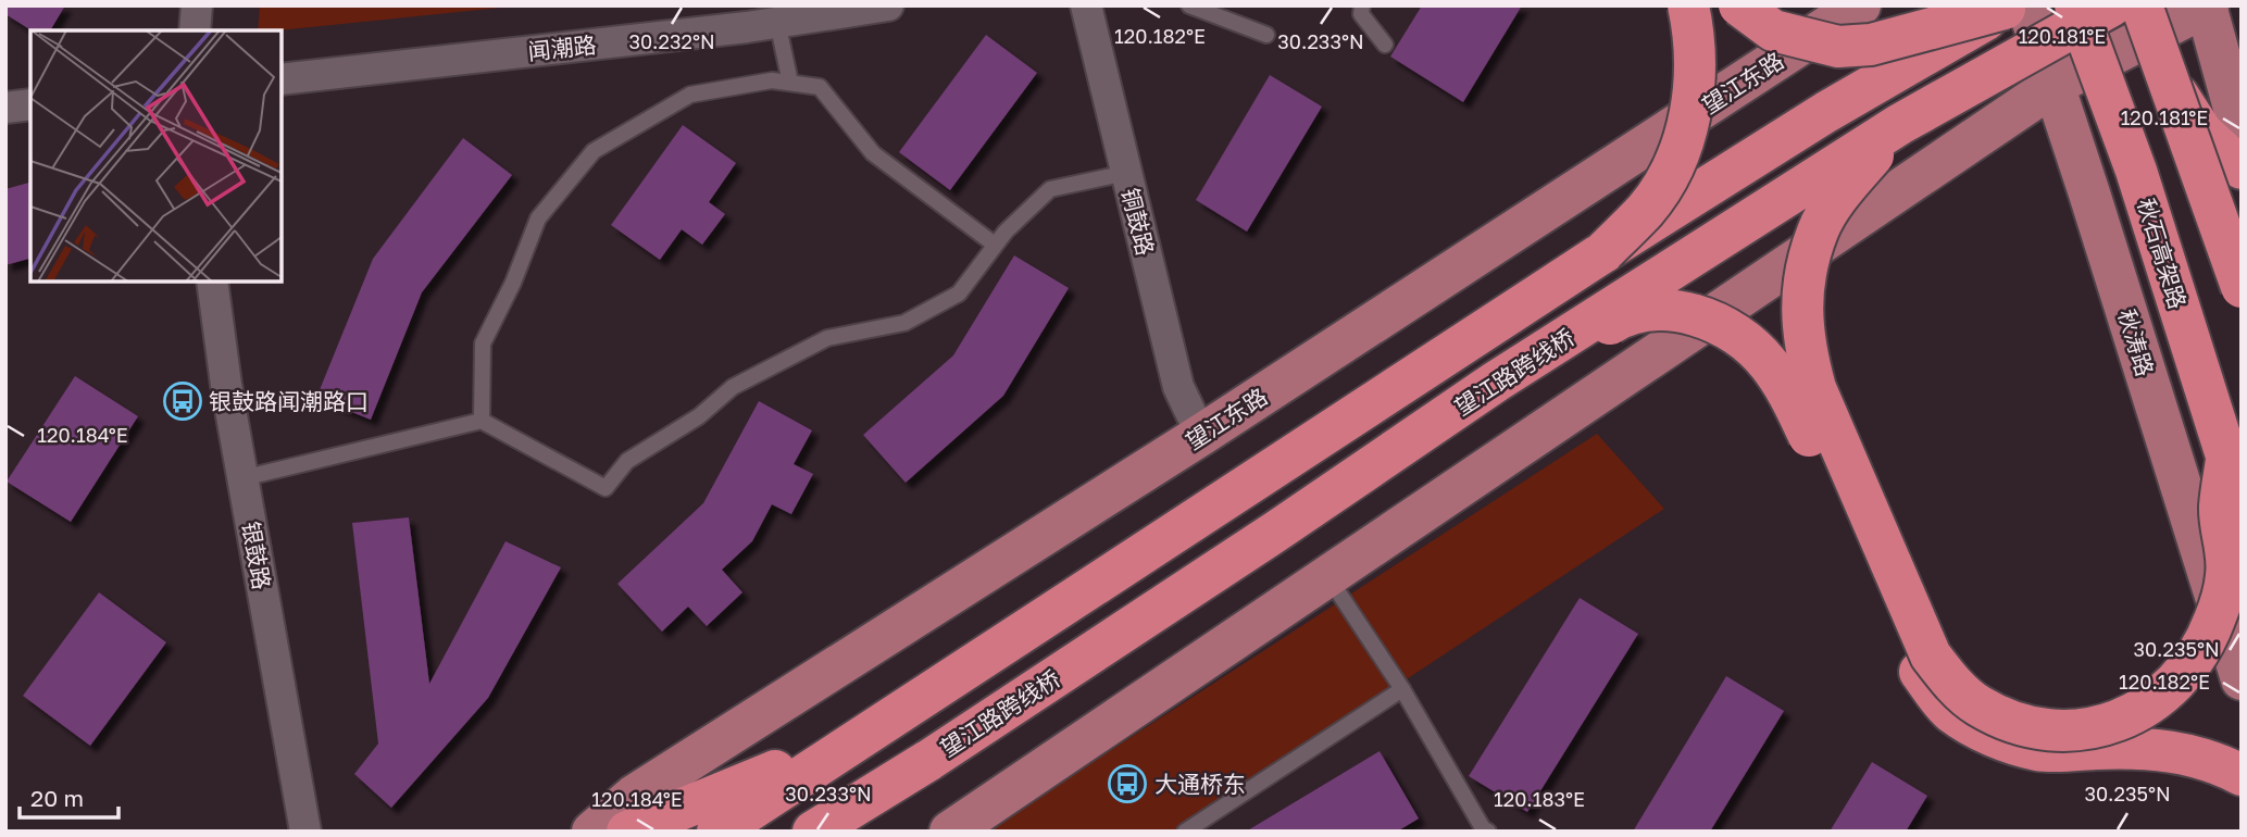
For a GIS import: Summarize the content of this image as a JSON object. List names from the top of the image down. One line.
{"streets":{"highway":["秋石高架路","望江路跨线桥"],"main road":["望江东路","秋涛路"],"street":["闻潮路","铜鼓路","银鼓路"]},"crossings":[["望江东路","铜鼓路"]],"places":{"bus stop":["银鼓路闻潮路口","大通桥东"]},"scale_bar":"20 m","coordinates":["120.182°E","120.181°E","30.232°N","30.233°N","120.184°E","30.235°N","120.183°E"]}
